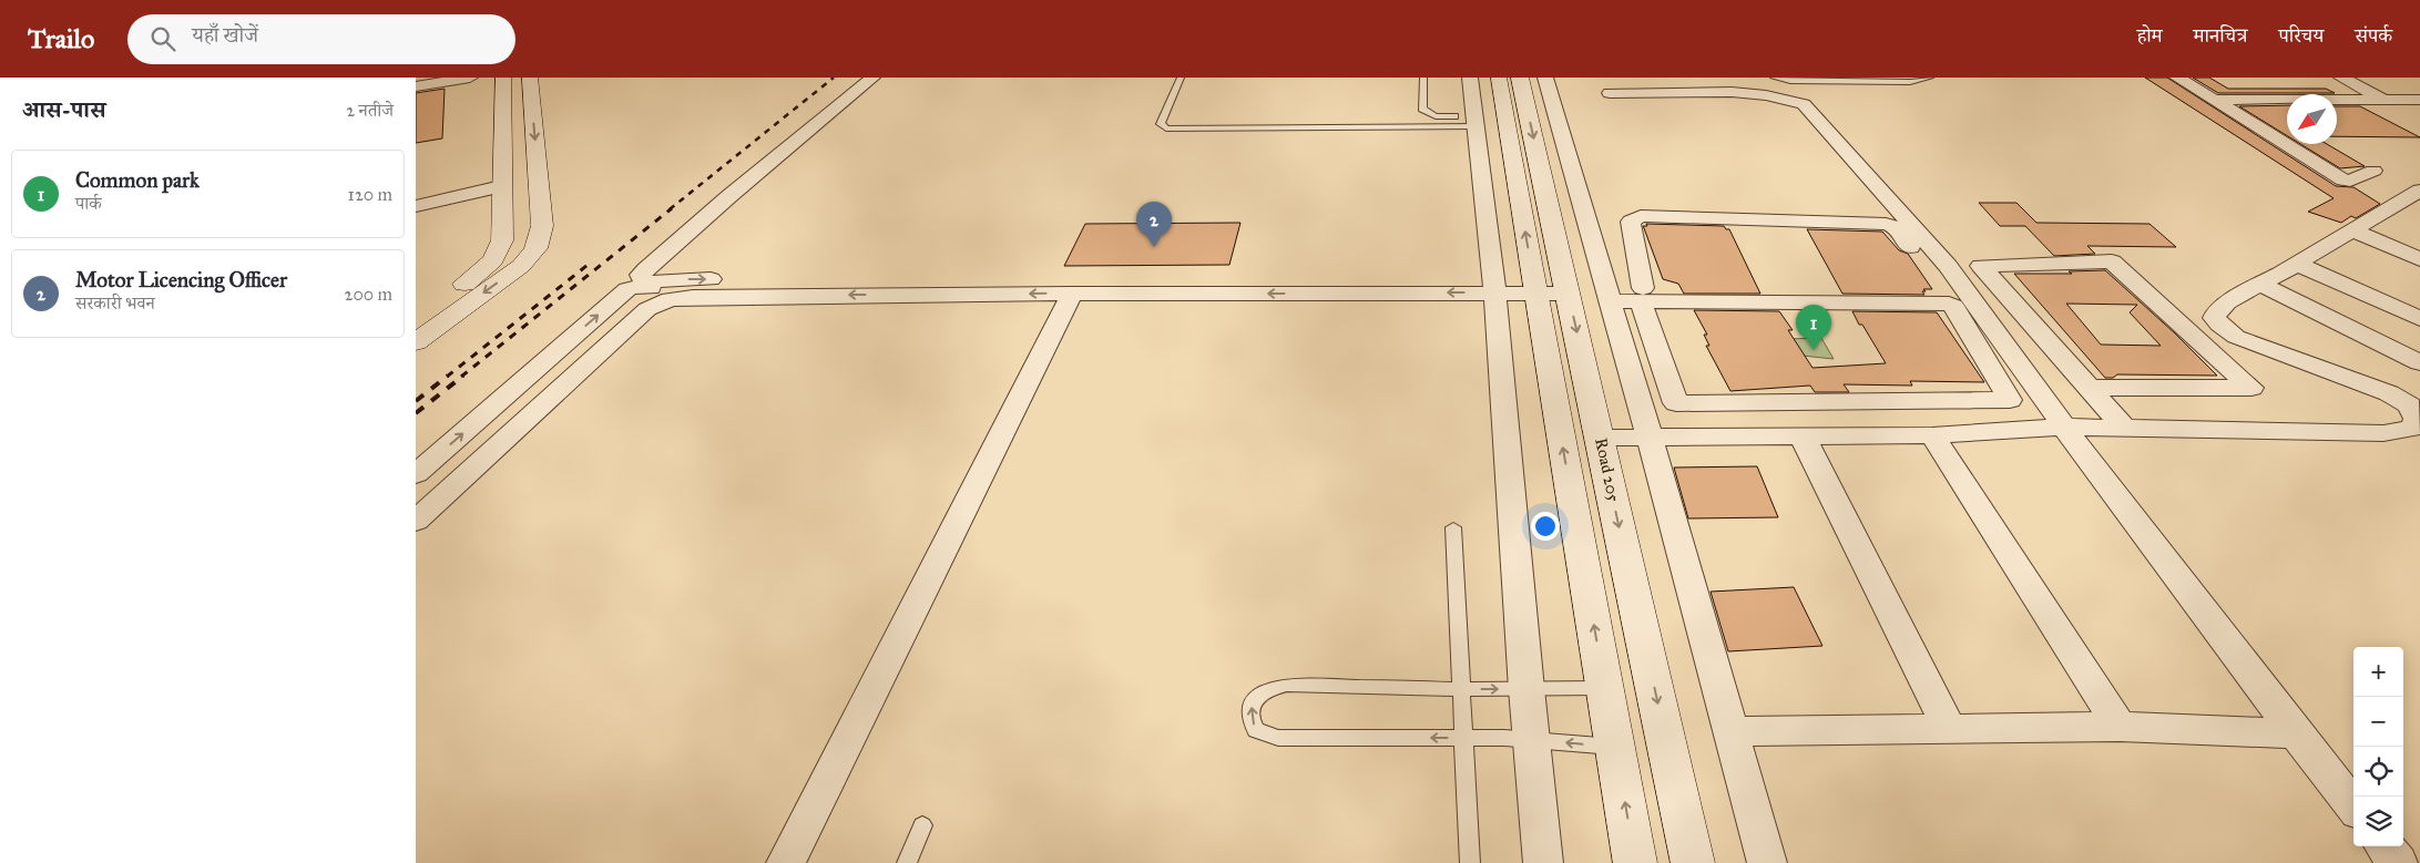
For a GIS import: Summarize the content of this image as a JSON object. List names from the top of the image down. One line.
{"streets":{"main road":["Road 205"]},"north":"bottom left","page":{"header":"Trailo","search":"यहाँ खोजें","nav":["होम","मानचित्र","परिचय","संपर्क"],"heading":["आस-पास","2 नतीजे"],"list":[{"mark":"1","name":"Common park","note":"पार्क","value":"120 m"},{"mark":"2","name":"Motor Licencing Officer","note":"सरकारी भवन","value":"200 m"}],"pins":["2","1"],"map_buttons":["+","−"]}}
